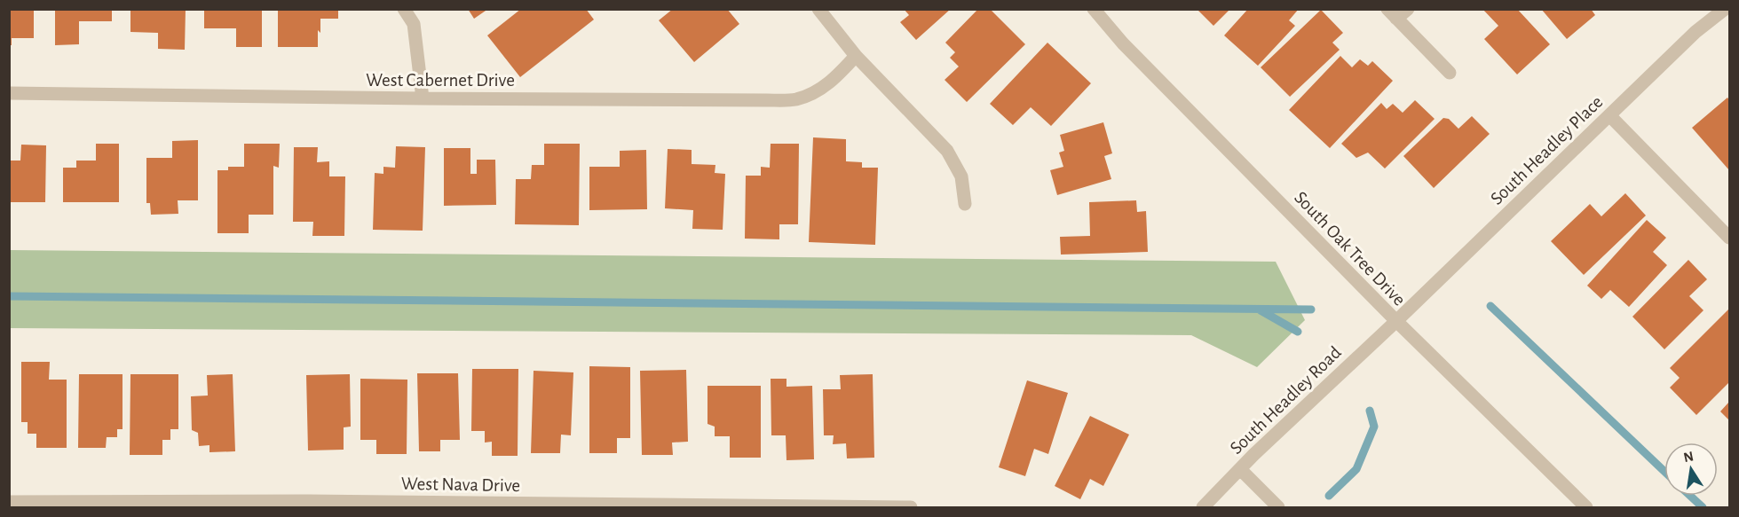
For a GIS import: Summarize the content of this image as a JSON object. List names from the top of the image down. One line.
{"streets":{"street":["West Cabernet Drive","South Headley Place","South Oak Tree Drive","South Headley Road","West Nava Drive"]},"crossings":[["South Headley Place","South Oak Tree Drive"],["South Headley Place","South Headley Road"],["South Oak Tree Drive","South Headley Road"]],"north":"top"}
